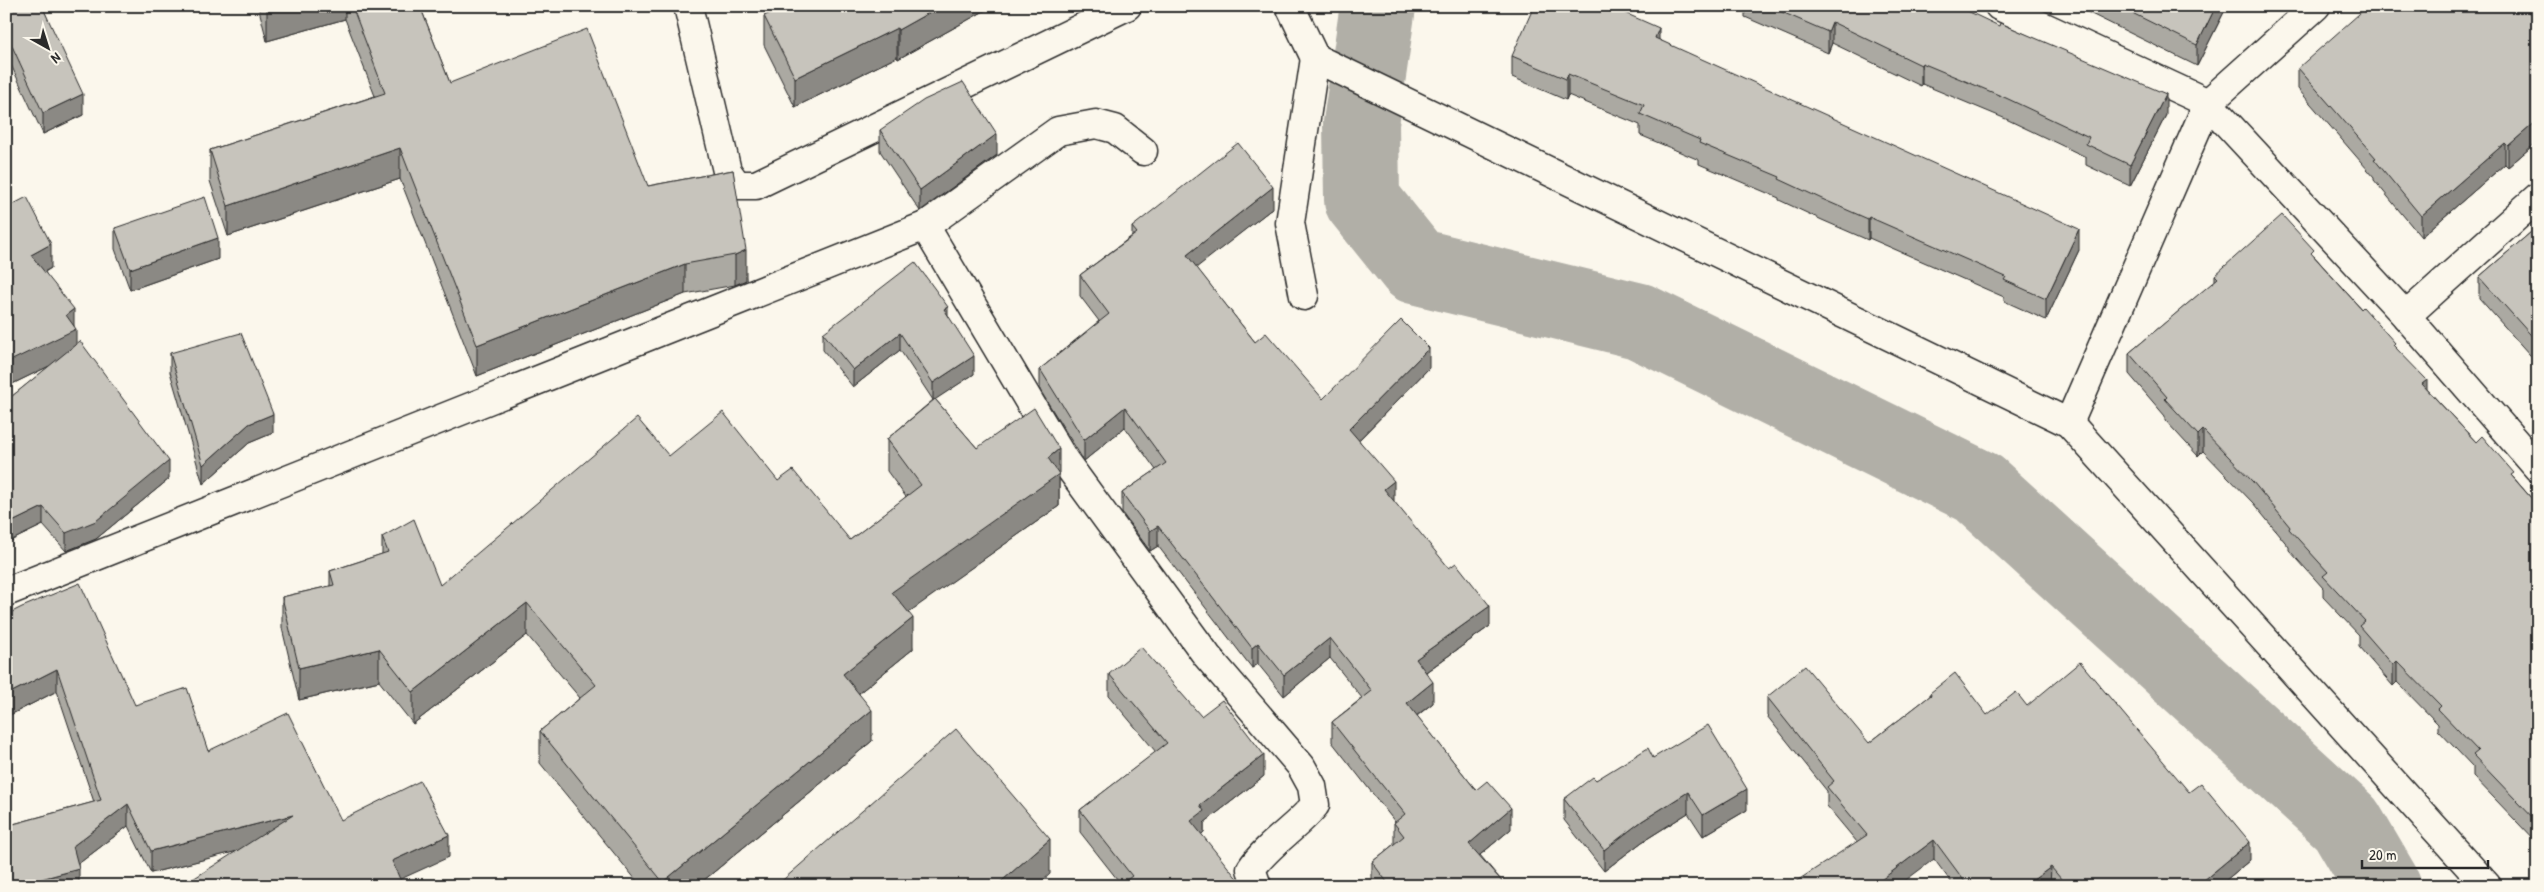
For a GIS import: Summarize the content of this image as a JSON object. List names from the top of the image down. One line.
{"scale_bar":"20 m","north":"bottom right"}
